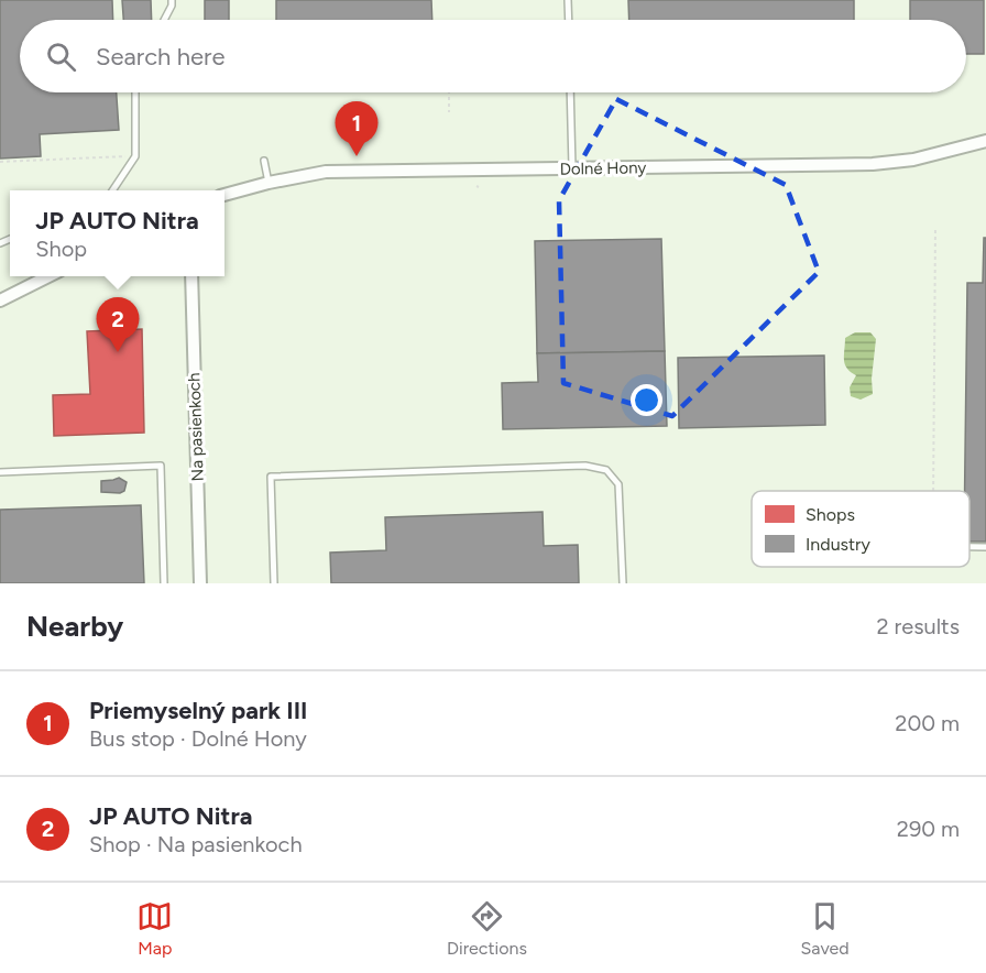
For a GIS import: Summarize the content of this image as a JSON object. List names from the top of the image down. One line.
{"streets":{"street":["Dolné Hony","Na pasienkoch"]},"legend":["Shops","Industry"],"page":{"search":"Search here","pins":["1","2"],"popup":["JP AUTO Nitra","Shop"],"heading":["Nearby","2 results"],"list":[{"mark":"1","name":"Priemyselný park III","note":"Bus stop · Dolné Hony","value":"200 m"},{"mark":"2","name":"JP AUTO Nitra","note":"Shop · Na pasienkoch","value":"290 m"}],"nav":["Map","Directions","Saved"]}}
